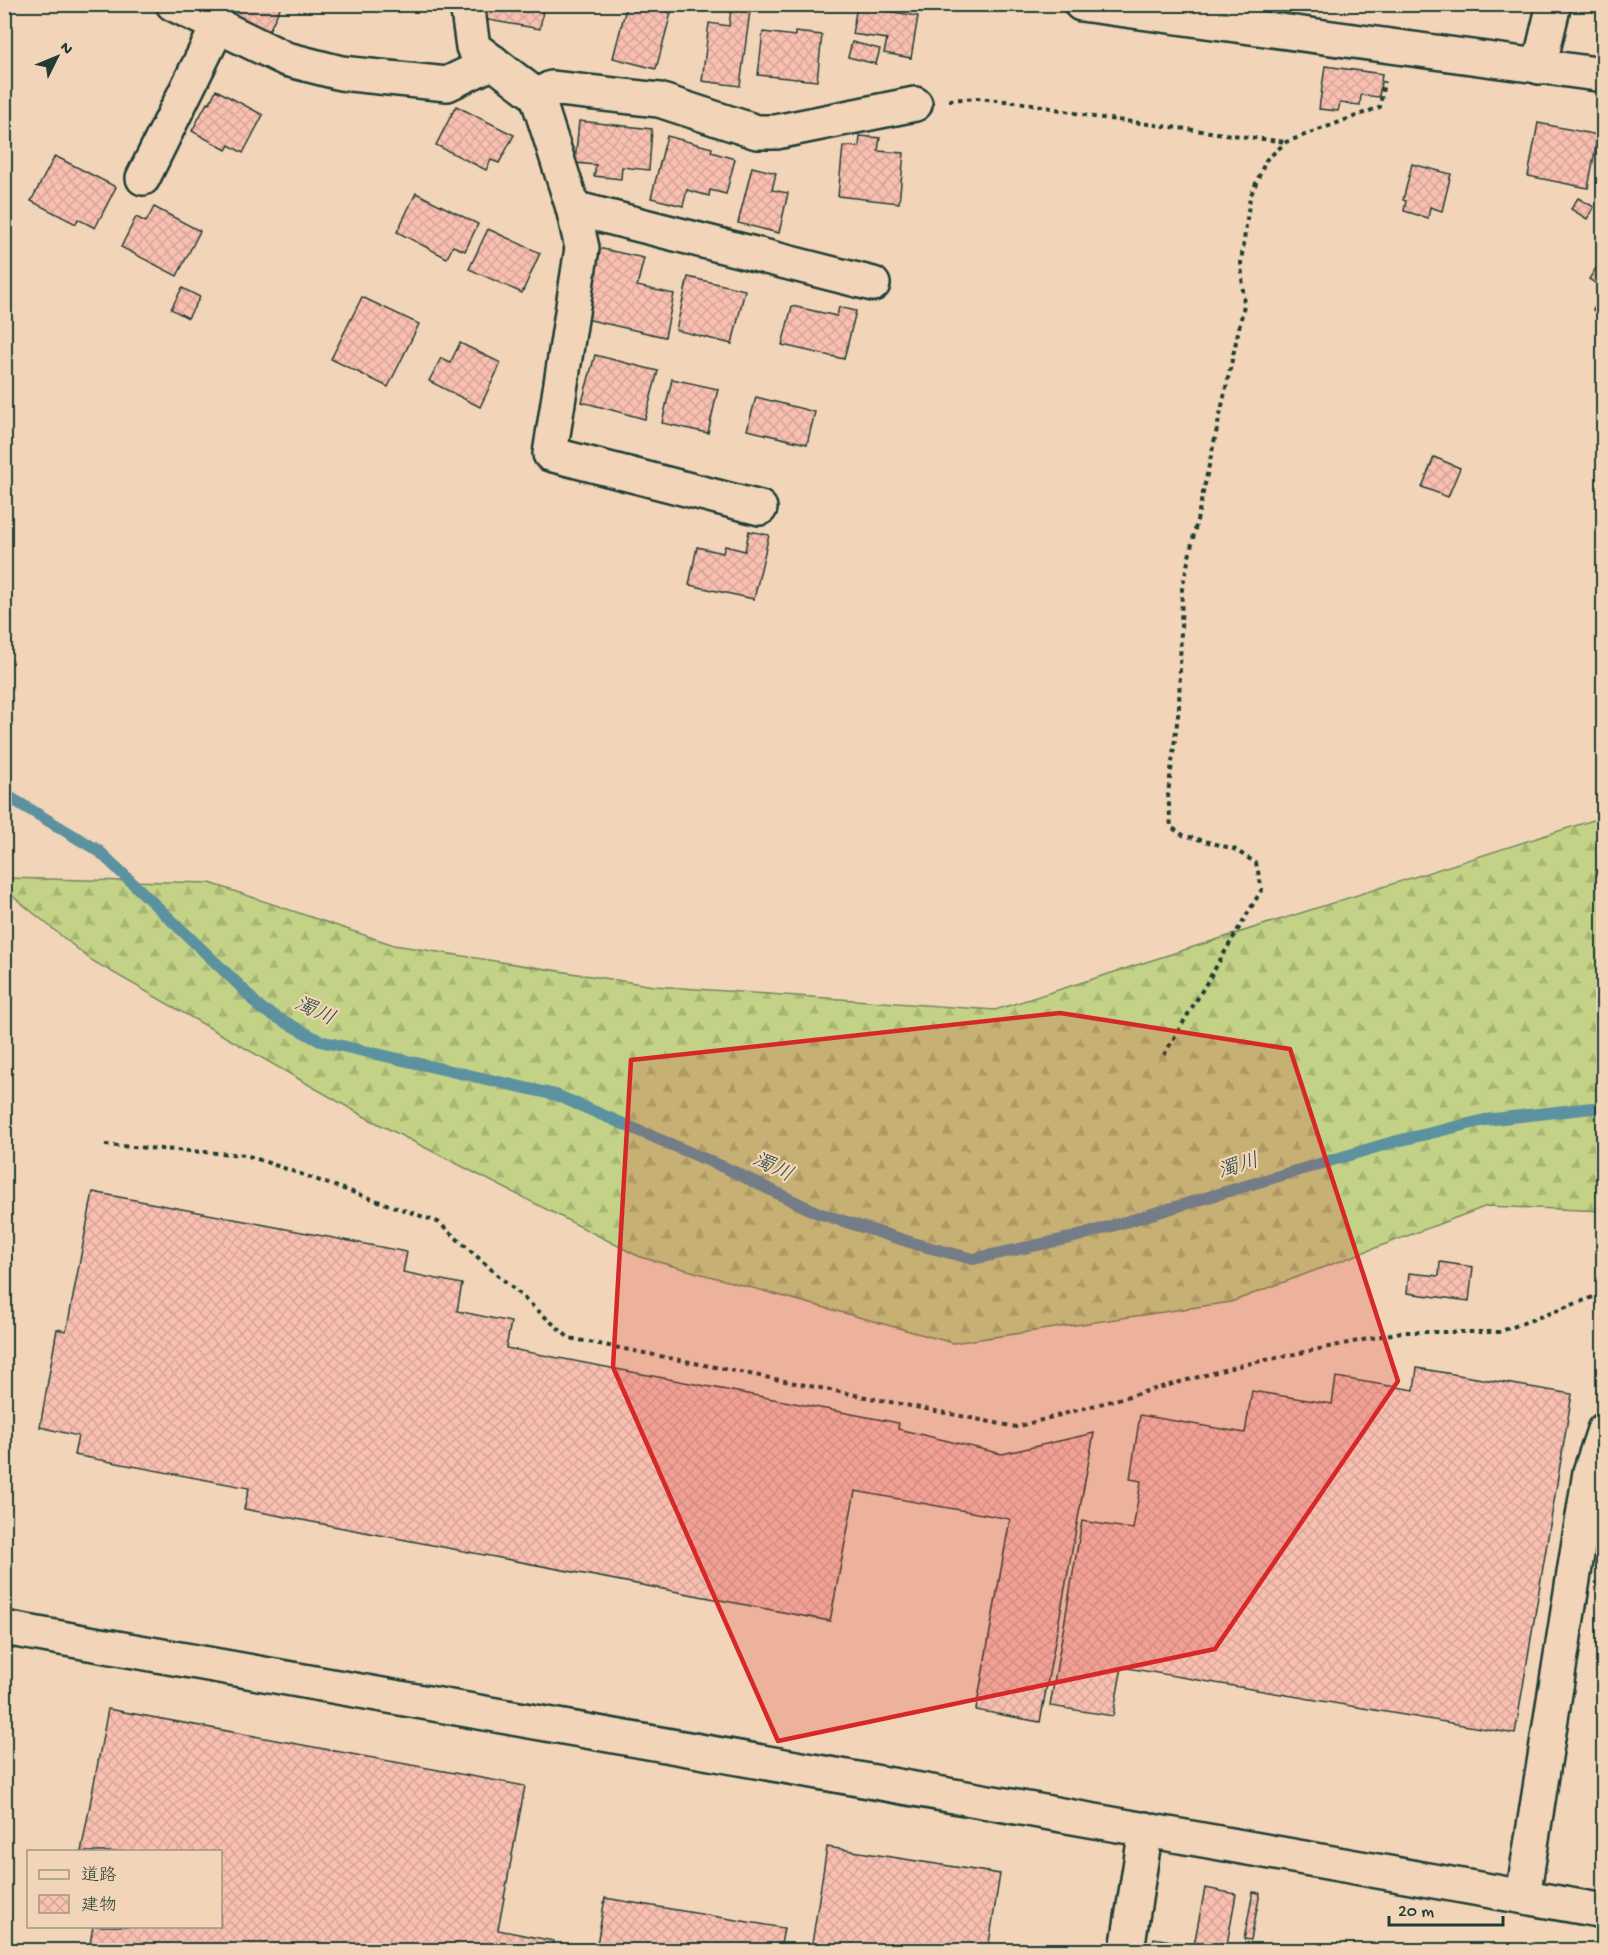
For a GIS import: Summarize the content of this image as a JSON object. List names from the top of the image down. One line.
{"water":["濁川"],"legend":["道路","建物"],"scale_bar":"20 m","north":"top right"}
